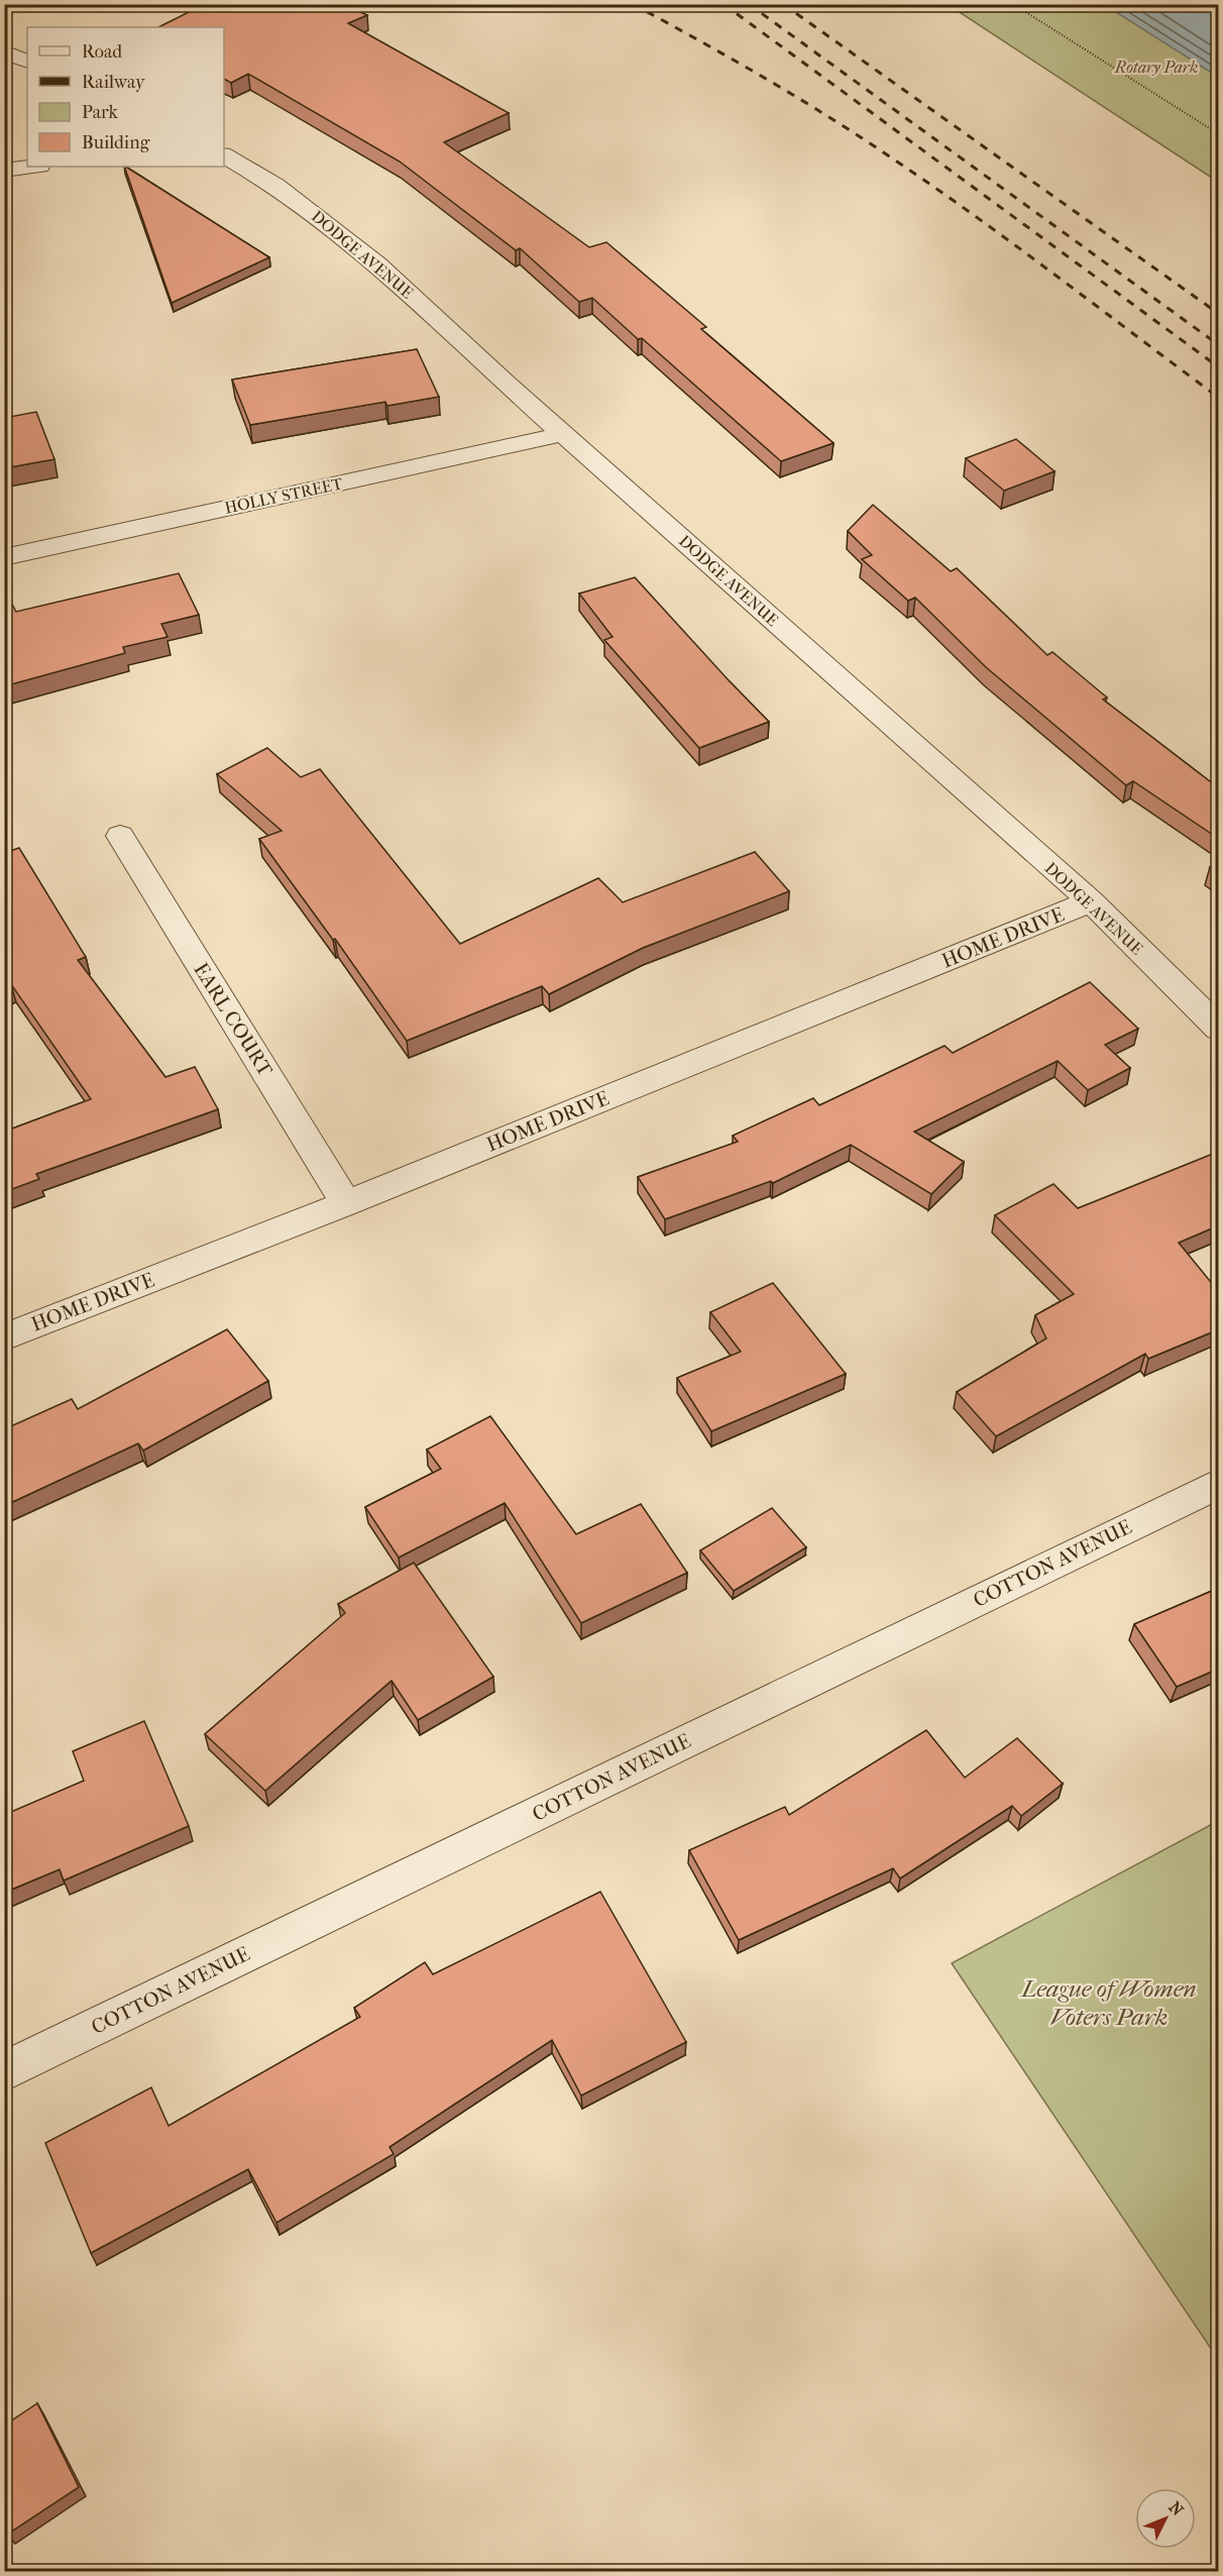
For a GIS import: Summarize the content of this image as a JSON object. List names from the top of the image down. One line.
{"streets":{"street":["DODGE AVENUE","HOLLY STREET","HOME DRIVE","EARL COURT","COTTON AVENUE"]},"crossings":[["DODGE AVENUE","HOLLY STREET"],["DODGE AVENUE","HOME DRIVE"],["HOME DRIVE","EARL COURT"]],"parks":["Rotary Park","League of Women Voters Park"],"legend":["Road","Railway","Park","Building"],"north":"top right"}
